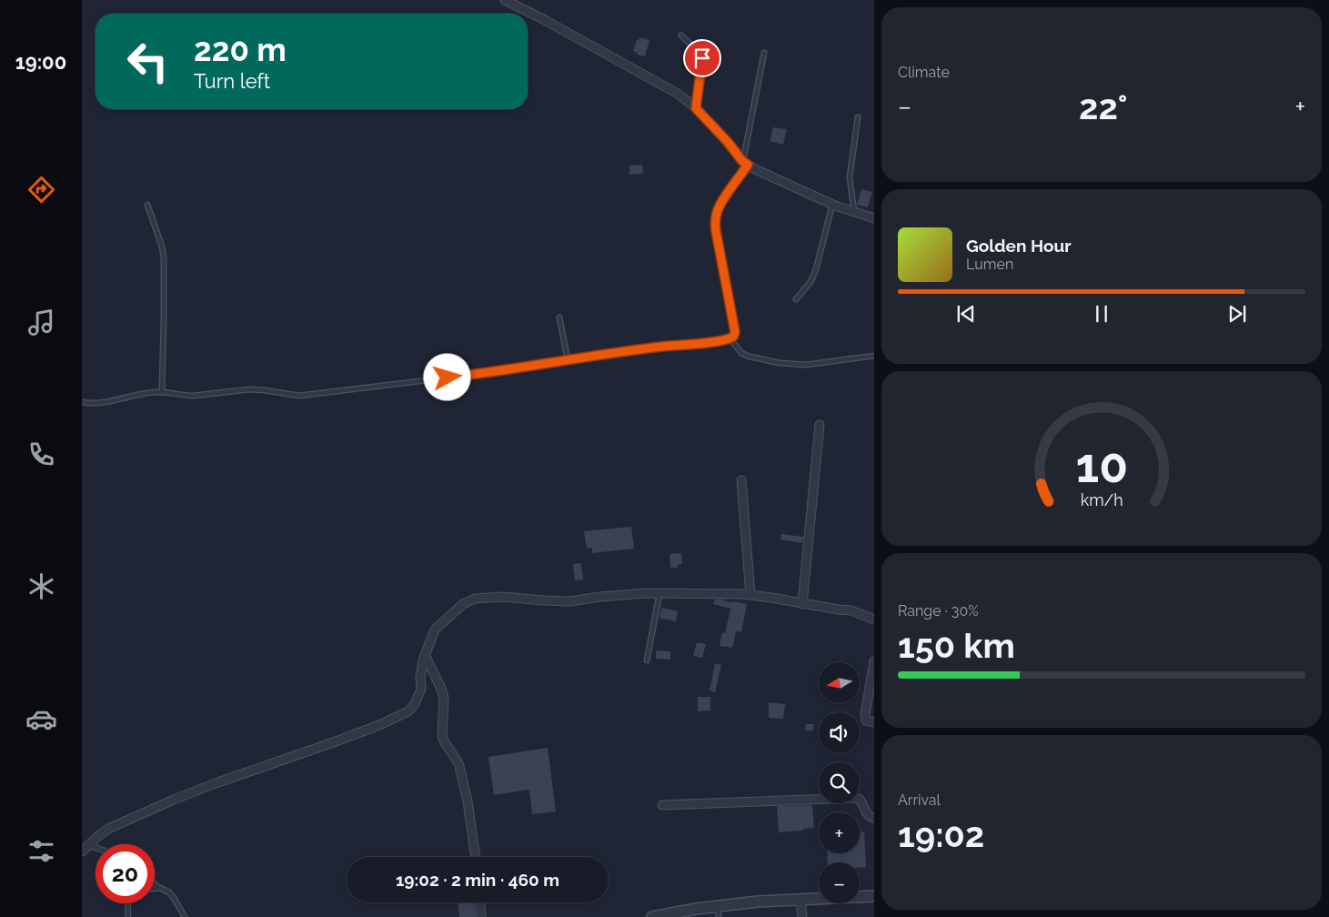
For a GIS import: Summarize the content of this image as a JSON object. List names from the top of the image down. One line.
{"north":"left","page":{"tabs":"19:00","tile":["Climate",["Range · 30%","150 km"],["Arrival","19:02"]],"turn":["220 m","Turn left"],"heat":["−","22°","+"],"song":["Golden Hour","Lumen"],"map_buttons":["+","−"],"limit":"20","trip":"19:02 · 2 min · 460 m","gauge":["10","km/h"]}}
